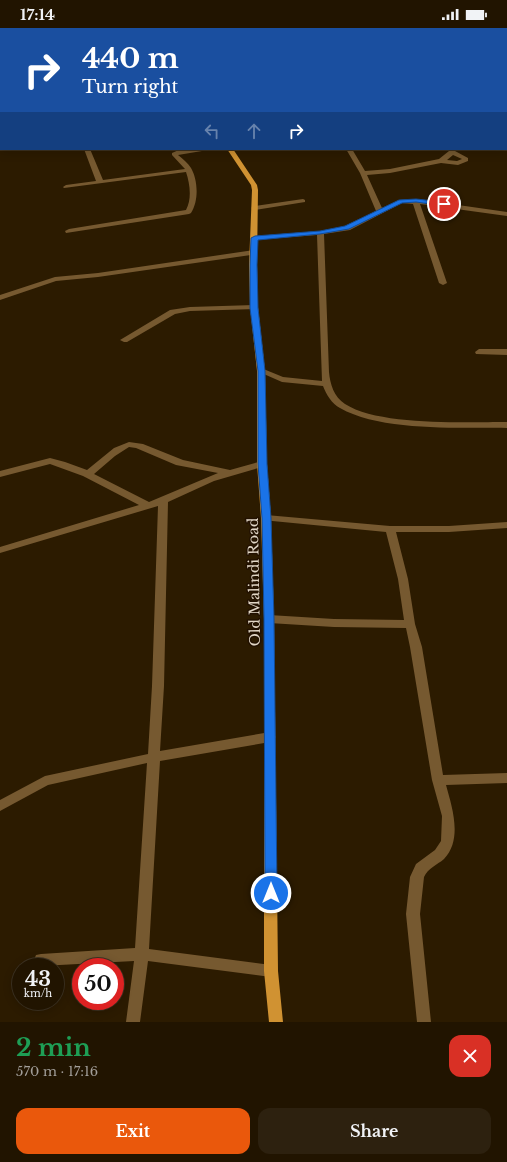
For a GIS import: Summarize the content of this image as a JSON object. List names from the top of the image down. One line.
{"streets":{"main road":["Old Malindi Road"]},"page":{"status":"17:14","turn":["440 m","Turn right"],"speed":"43 km/h","limit":"50","heading":["2 min","570 m · 17:16"],"buttons":["Exit","Share"]}}
